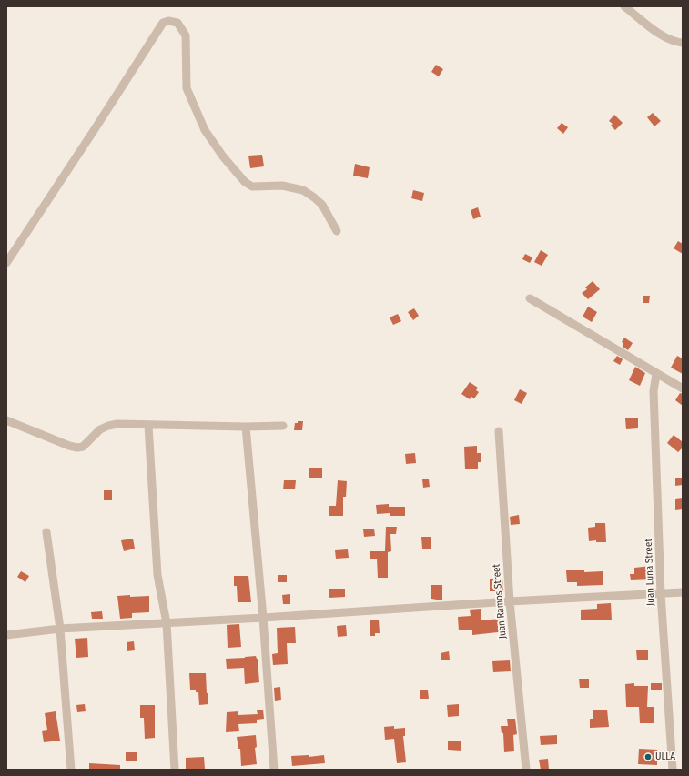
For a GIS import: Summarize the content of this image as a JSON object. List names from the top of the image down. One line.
{"streets":{"street":["Juan Luna Street","Juan Ramos Street"]},"places":["ULLA"]}
